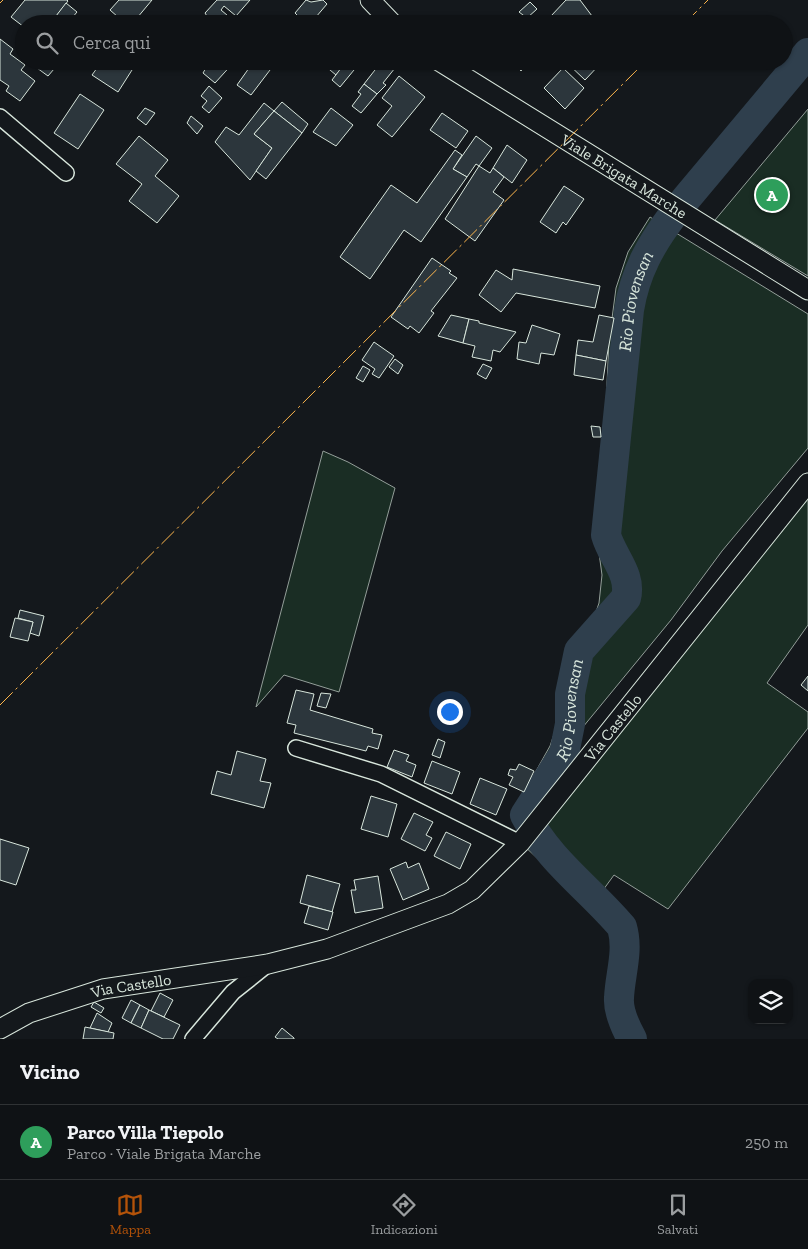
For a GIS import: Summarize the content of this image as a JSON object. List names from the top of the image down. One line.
{"streets":{"street":["Viale Brigata Marche","Via Castello"]},"water":["Rio Piovensan"],"page":{"search":"Cerca qui","pins":"A","heading":"Vicino","list":[{"mark":"A","name":"Parco Villa Tiepolo","note":"Parco · Viale Brigata Marche","value":"250 m"}],"nav":["Mappa","Indicazioni","Salvati"]}}
